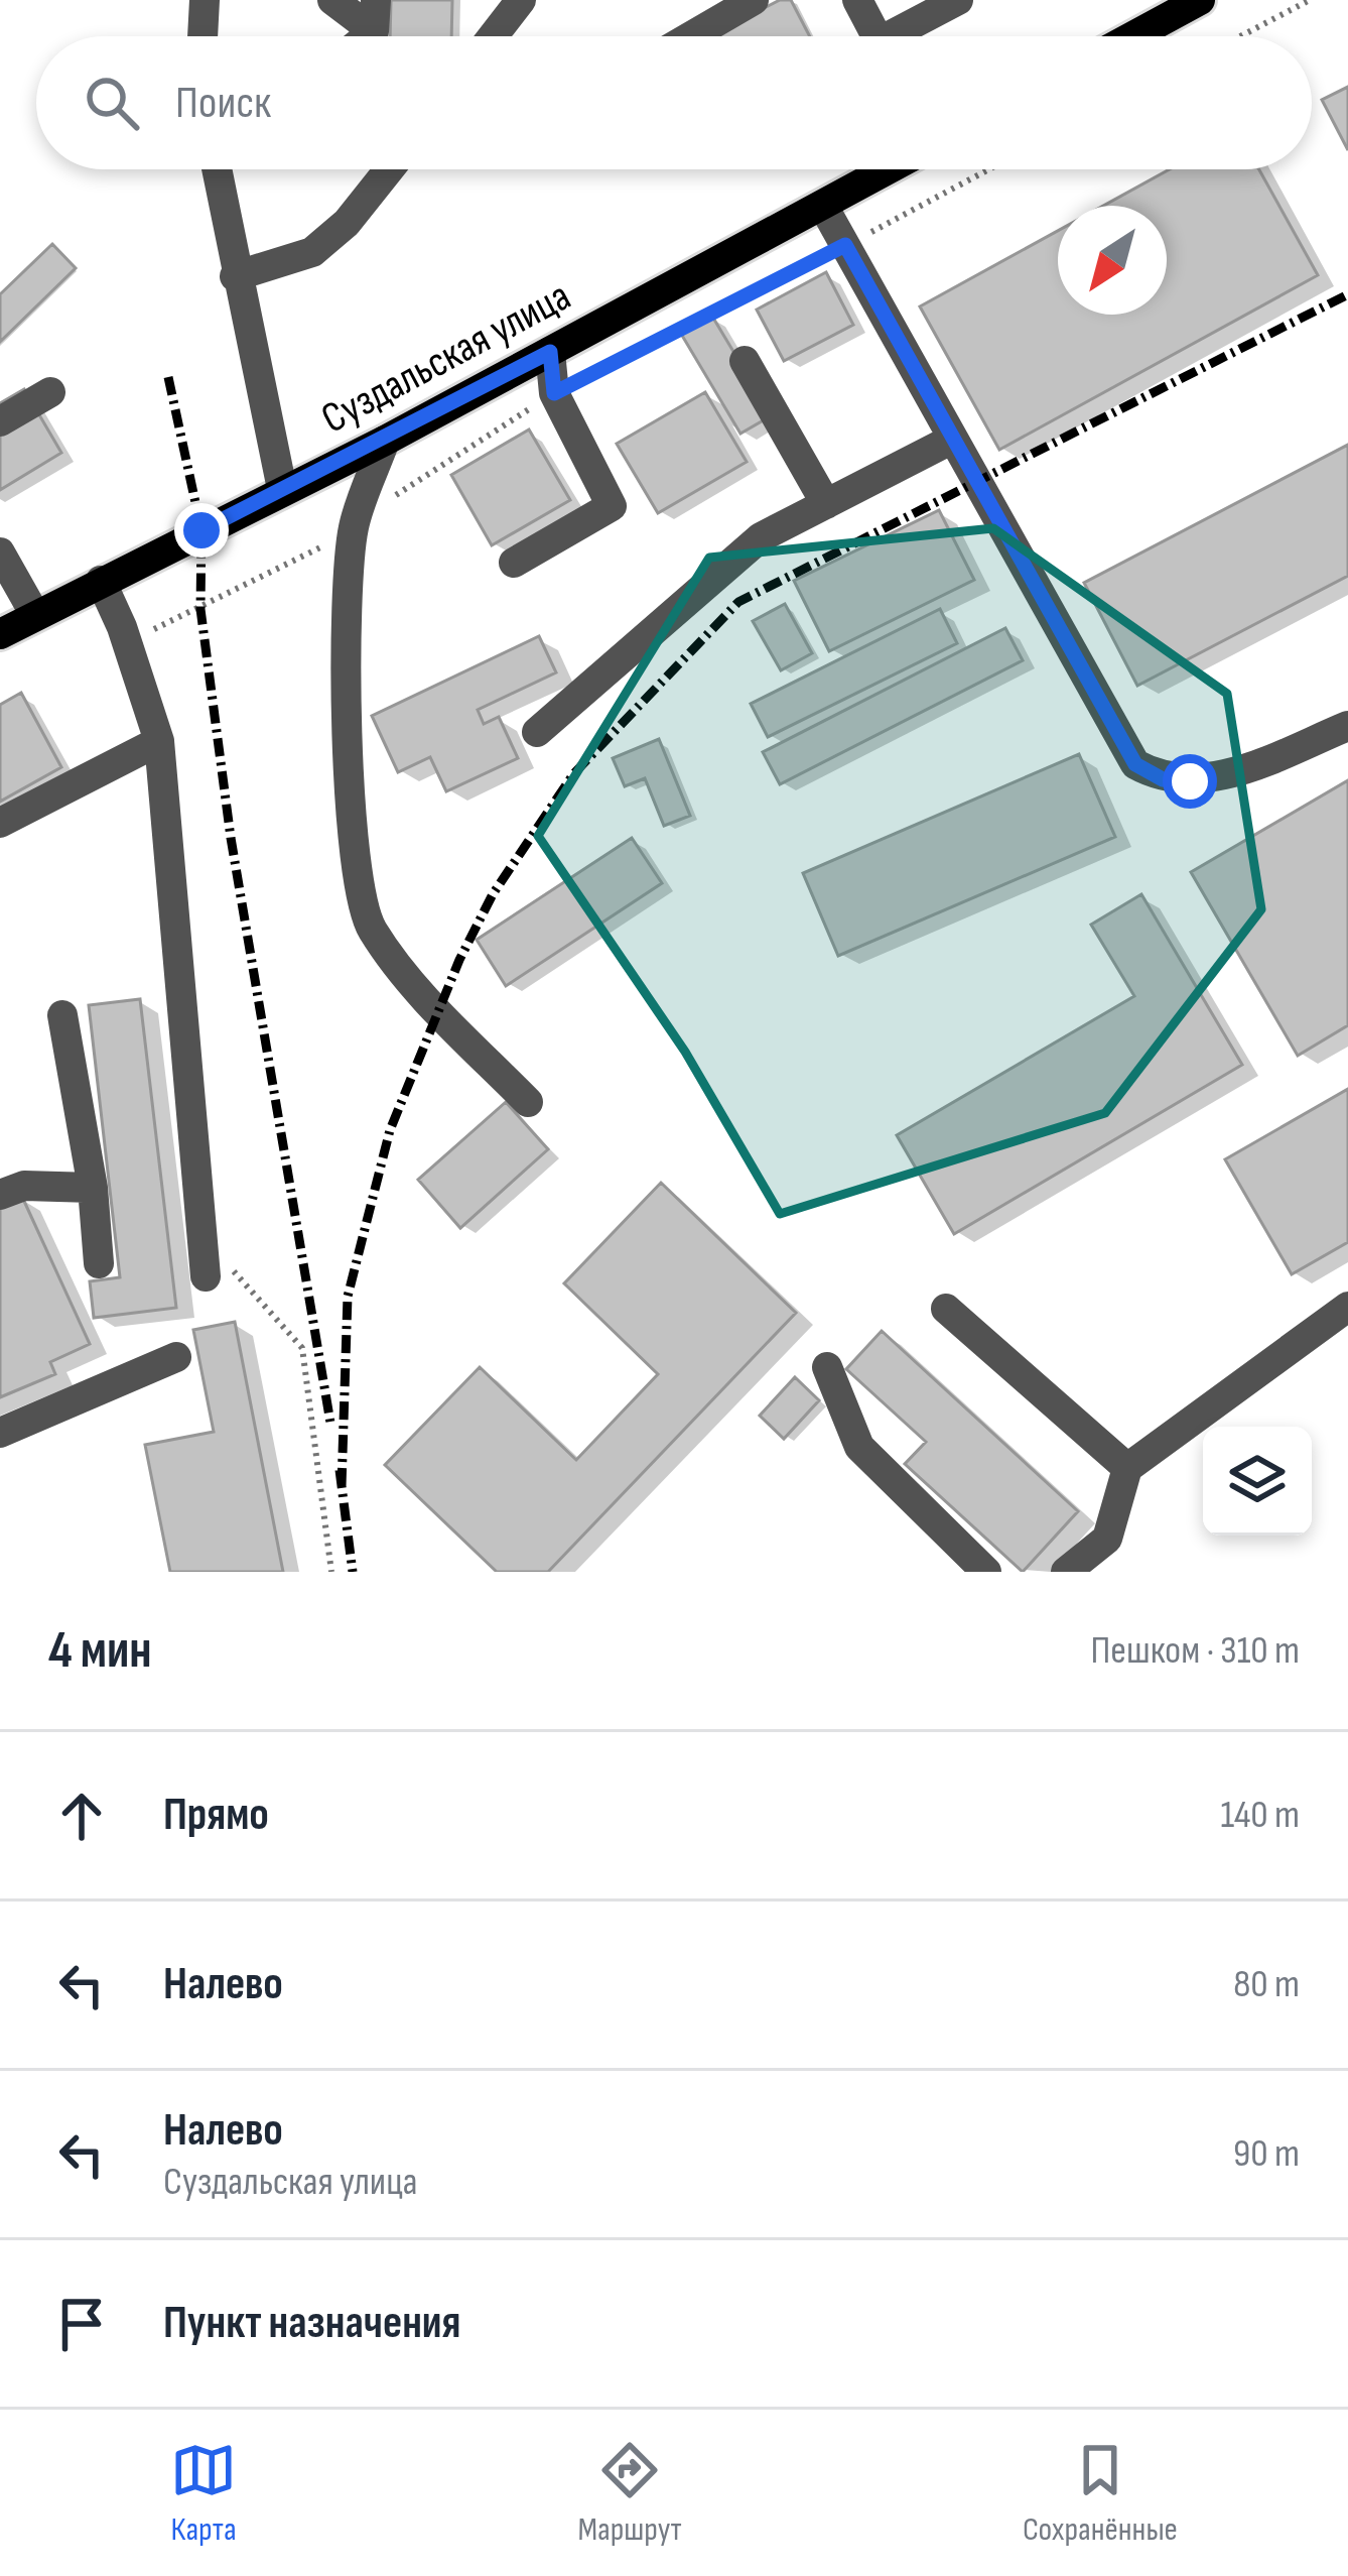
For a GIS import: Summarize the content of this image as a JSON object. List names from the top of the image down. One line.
{"streets":{"main road":["Суздальская улица"]},"north":"bottom left","page":{"search":"Поиск","heading":["4 мин","Пешком · 310 m"],"list":[["Прямо","140 m"],["Налево","80 m"],["Налево","Суздальская улица","90 m"],"Пункт назначения"],"nav":["Карта","Маршрут","Сохранённые"]}}
